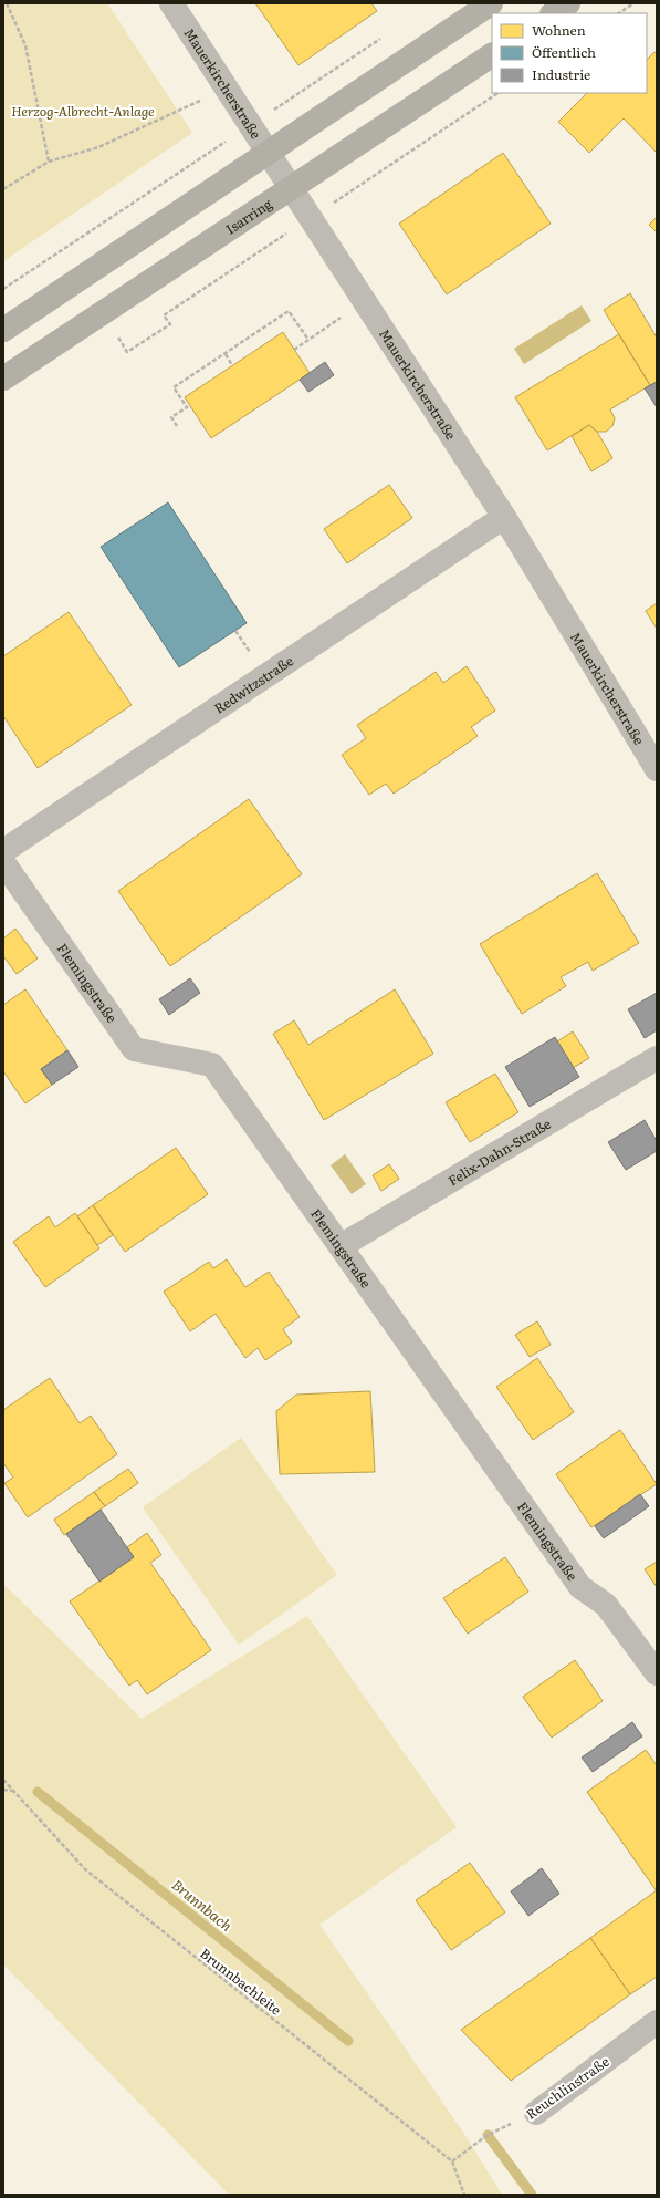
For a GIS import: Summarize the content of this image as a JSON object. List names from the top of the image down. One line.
{"streets":{"highway":["Isarring"],"street":["Mauerkircherstraße","Redwitzstraße","Flemingstraße","Felix-Dahn-Straße","Reuchlinstraße"],"path":["Brunnbachleite"]},"crossings":[["Mauerkircherstraße","Redwitzstraße"],["Flemingstraße","Felix-Dahn-Straße"],["Brunnbachleite","Reuchlinstraße"]],"water":["Brunnbach"],"parks":["Herzog-Albrecht-Anlage"],"legend":["Wohnen","Öffentlich","Industrie"]}
